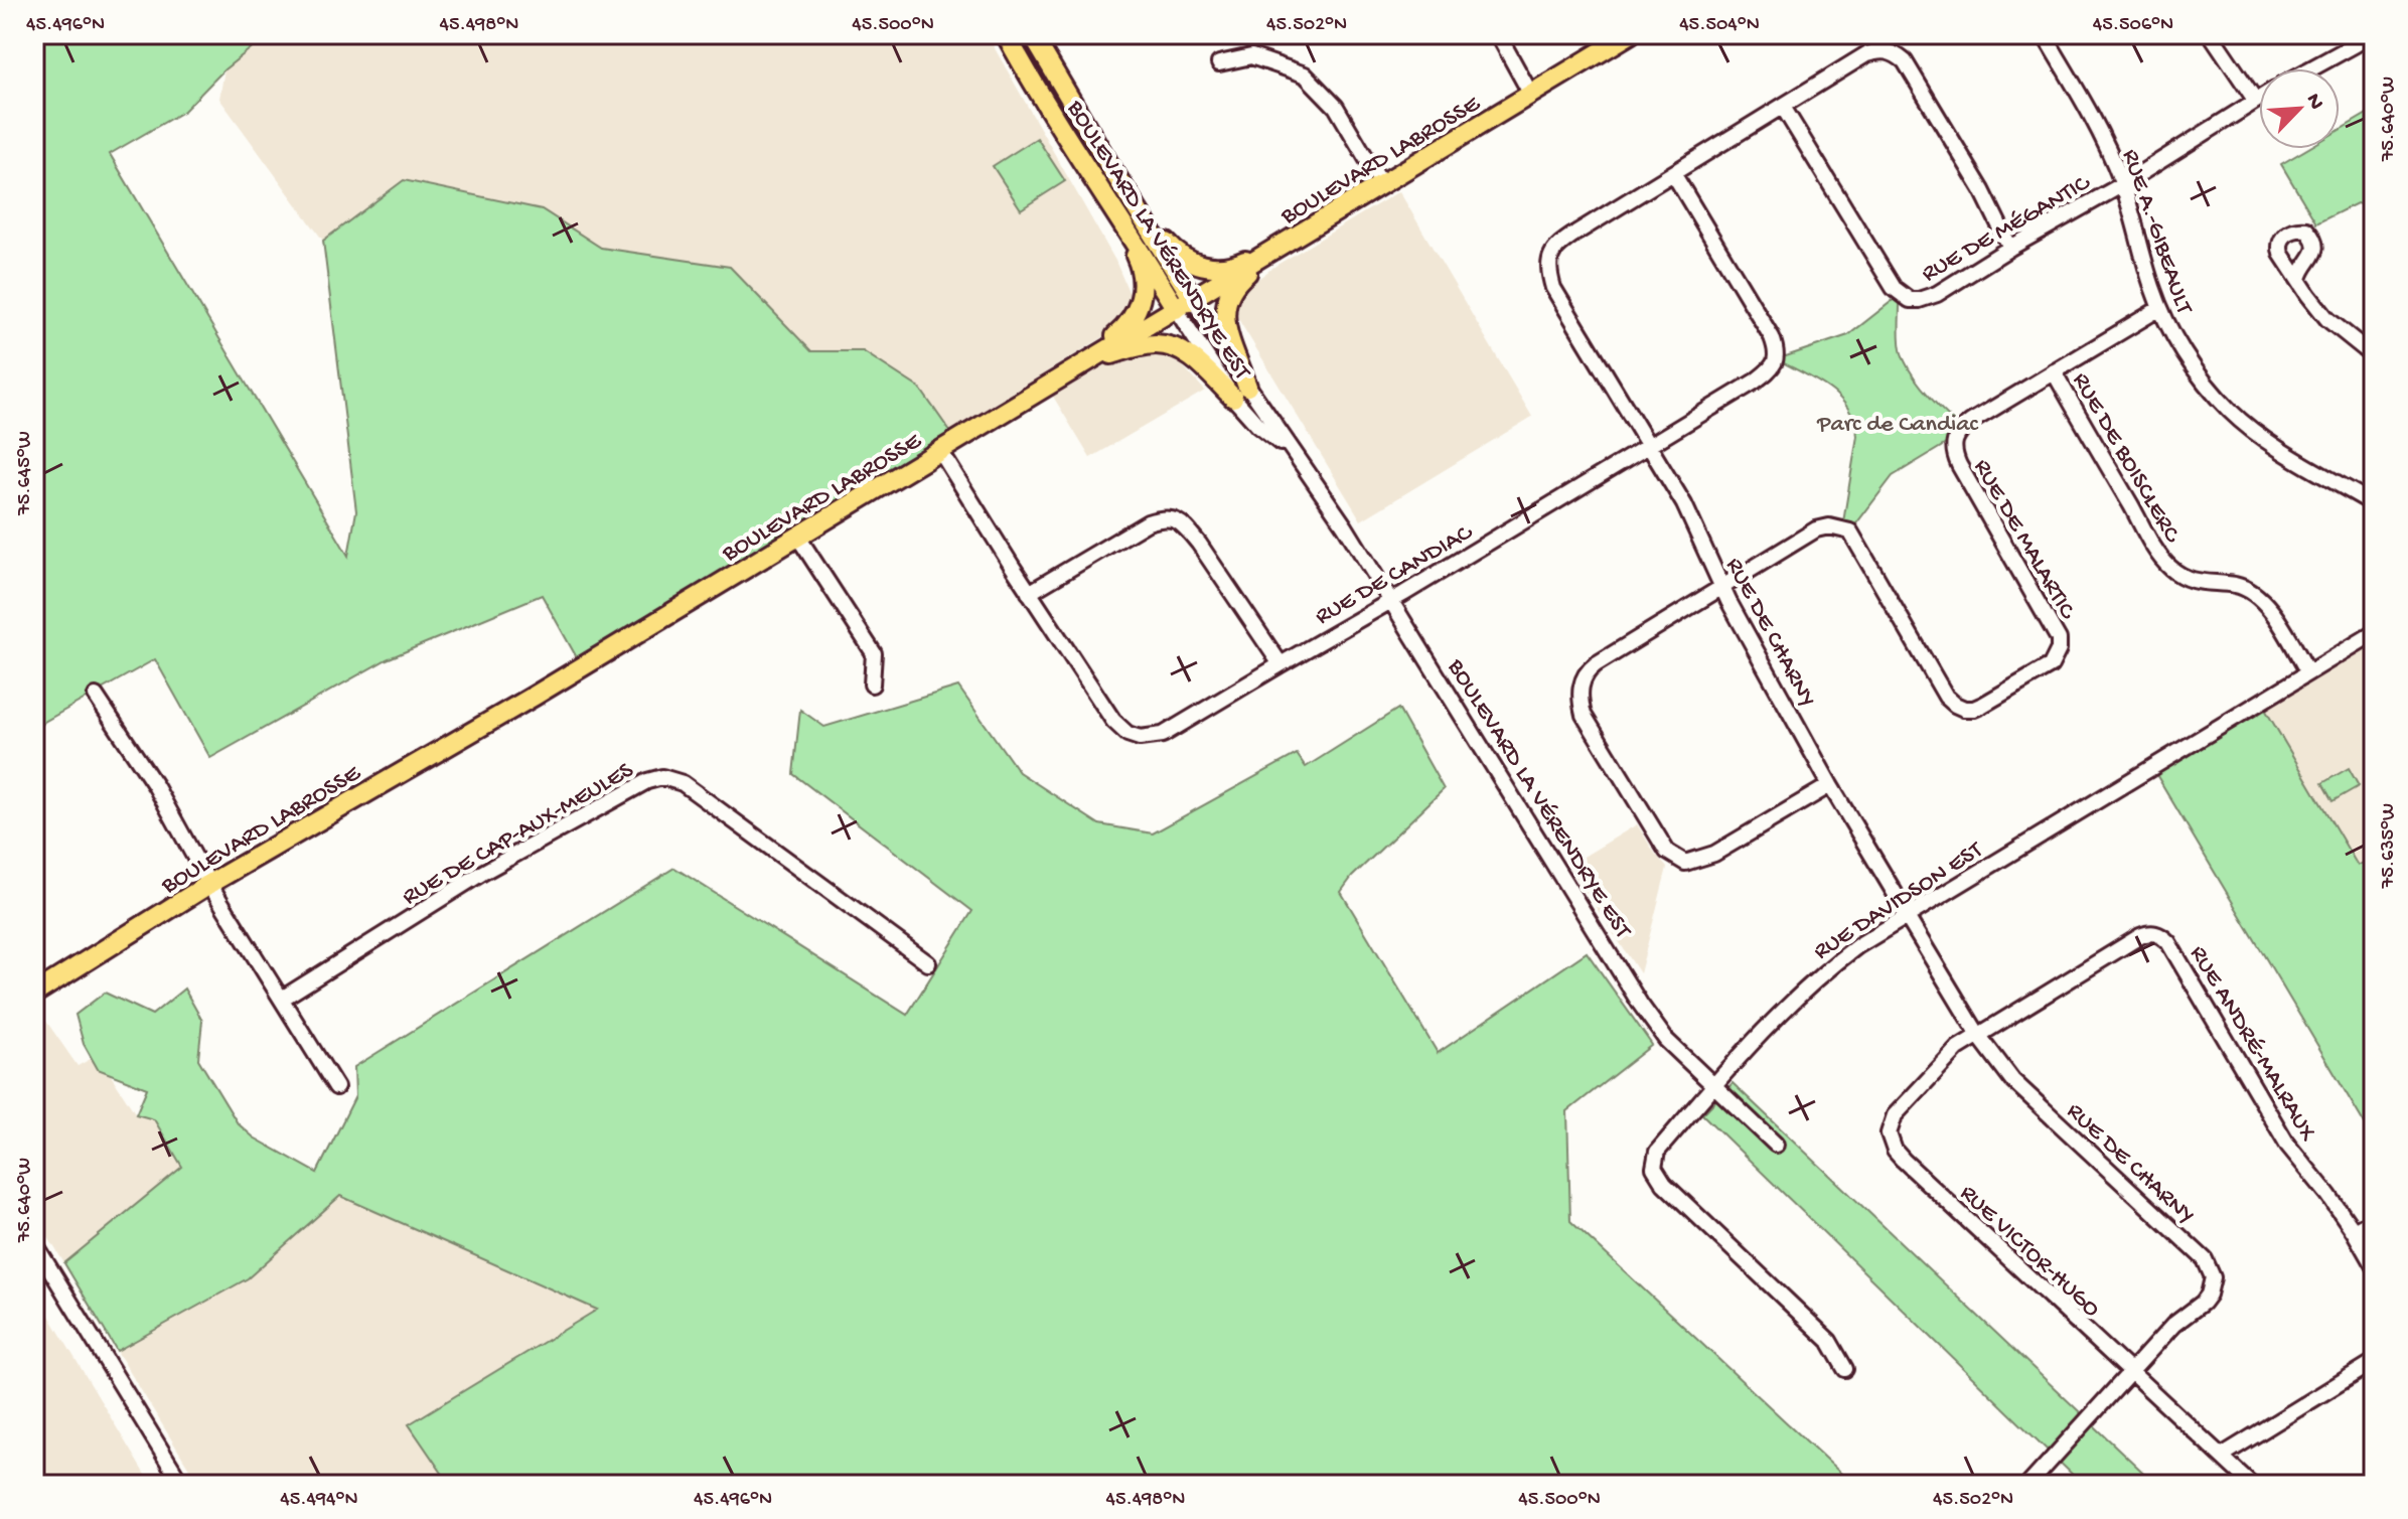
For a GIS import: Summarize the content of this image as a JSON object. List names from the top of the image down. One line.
{"streets":{"main road":["BOULEVARD LABROSSE","BOULEVARD LA VÉRENDRYE EST"],"street":["RUE DE MÉGANTIC","RUE A.-GIBEAULT","RUE DE BOISCLERC","RUE DE MALARTIC","RUE DE CANDIAC","RUE DE CHARNY","RUE DE CAP-AUX-MEULES","RUE DAVIDSON EST","RUE ANDRÉ-MALRAUX","RUE VICTOR-HUGO"]},"crossings":[["BOULEVARD LABROSSE","BOULEVARD LA VÉRENDRYE EST"],["BOULEVARD LABROSSE","RUE DE CANDIAC"],["RUE DE MÉGANTIC","RUE A.-GIBEAULT"],["RUE DE MÉGANTIC","RUE DE CHARNY"],["RUE A.-GIBEAULT","RUE DE MALARTIC"],["BOULEVARD LA VÉRENDRYE EST","RUE DE CANDIAC"],["BOULEVARD LA VÉRENDRYE EST","RUE DAVIDSON EST"],["RUE DE BOISCLERC","RUE DE MALARTIC"],["RUE DE BOISCLERC","RUE DAVIDSON EST"],["RUE DE MALARTIC","RUE DE CHARNY"],["RUE DE CANDIAC","RUE DE CHARNY"],["RUE DE CHARNY","RUE DAVIDSON EST"],["RUE DE CHARNY","RUE ANDRÉ-MALRAUX"],["RUE DE CHARNY","RUE VICTOR-HUGO"],["RUE ANDRÉ-MALRAUX","RUE VICTOR-HUGO"]],"parks":["Parc de Candiac"],"north":"top right","coordinates":["45.496°N","45.498°N","45.500°N","45.502°N","45.504°N","45.506°N","75.640°W","75.645°W","75.635°W","45.494°N"]}
